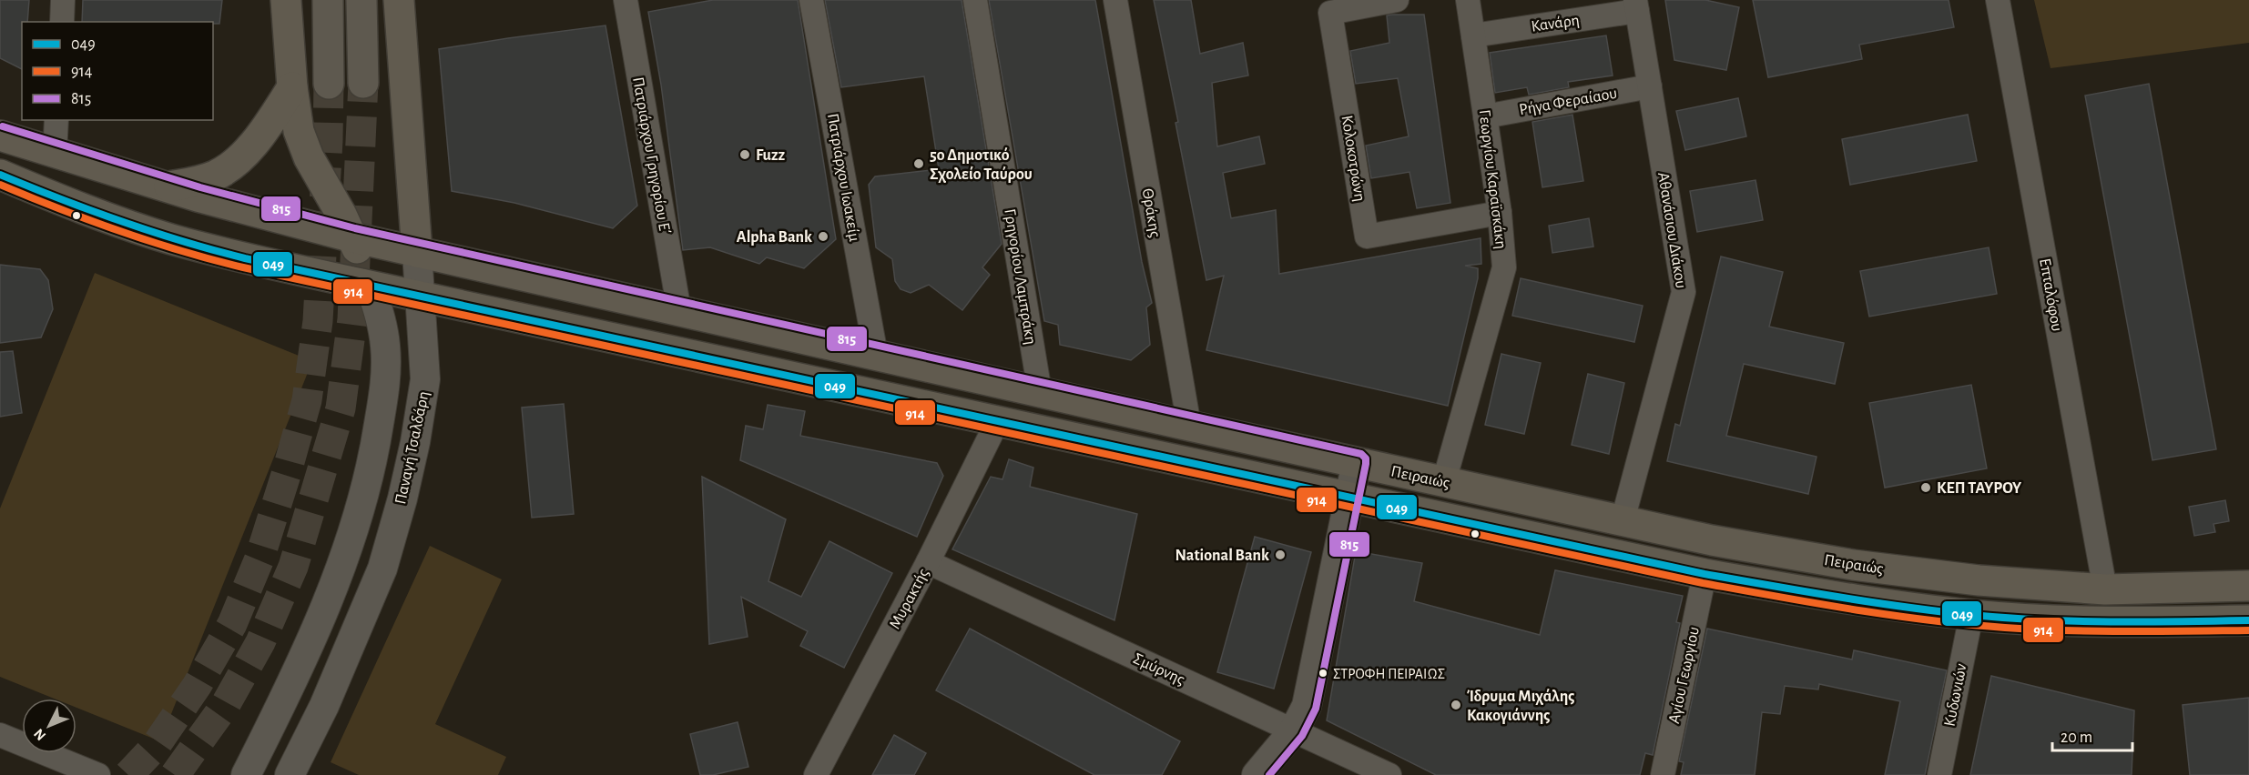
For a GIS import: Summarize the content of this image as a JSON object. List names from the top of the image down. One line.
{"streets":{"main road":["Παναγή Τσαλδάρη","Πειραιώς"],"street":["Κανάρη","Ρήγα Φεραίαου","Πατριάρχου Γρηγορίου Ε΄","Κολοκοτρώνη","Πατριάρχου Ιωακείμ","Γεωργίου Καραϊσκάκη","Θράκης","Αθανάσιου Διάκου","Γρηγορίου Λαμπράκη","Επταλόφου","Μυρακτής","Σμύρνης","Αγίου Γεωργίου","Κυδωνιών"]},"crossings":[["Κανάρη","Γεωργίου Καραϊσκάκη"],["Κανάρη","Αθανάσιου Διάκου"],["Ρήγα Φεραίαου","Γεωργίου Καραϊσκάκη"],["Ρήγα Φεραίαου","Αθανάσιου Διάκου"],["Πατριάρχου Γρηγορίου Ε΄","Πειραιώς"],["Κολοκοτρώνη","Γεωργίου Καραϊσκάκη"],["Πατριάρχου Ιωακείμ","Πειραιώς"],["Γεωργίου Καραϊσκάκη","Πειραιώς"],["Θράκης","Πειραιώς"],["Αθανάσιου Διάκου","Πειραιώς"],["Γρηγορίου Λαμπράκη","Πειραιώς"],["Επταλόφου","Πειραιώς"],["Παναγή Τσαλδάρη","Πειραιώς"],["Πειραιώς","Μυρακτής"],["Πειραιώς","Αγίου Γεωργίου"],["Πειραιώς","Κυδωνιών"],["Μυρακτής","Σμύρνης"]],"places":["Fuzz","5ο Δημοτικό Σχολείο Ταύρου","Alpha Bank","ΚΕΠ ΤΑΥΡΟΥ","National Bank","ΣΤΡΟΦΗ ΠΕΙΡΑΙΩΣ","Ίδρυμα Μιχάλης Κακογιάννης"],"lines":["transit line 815","transit line 049","transit line 914"],"legend":["049","914","815"],"scale_bar":"20 m","north":"bottom left"}
